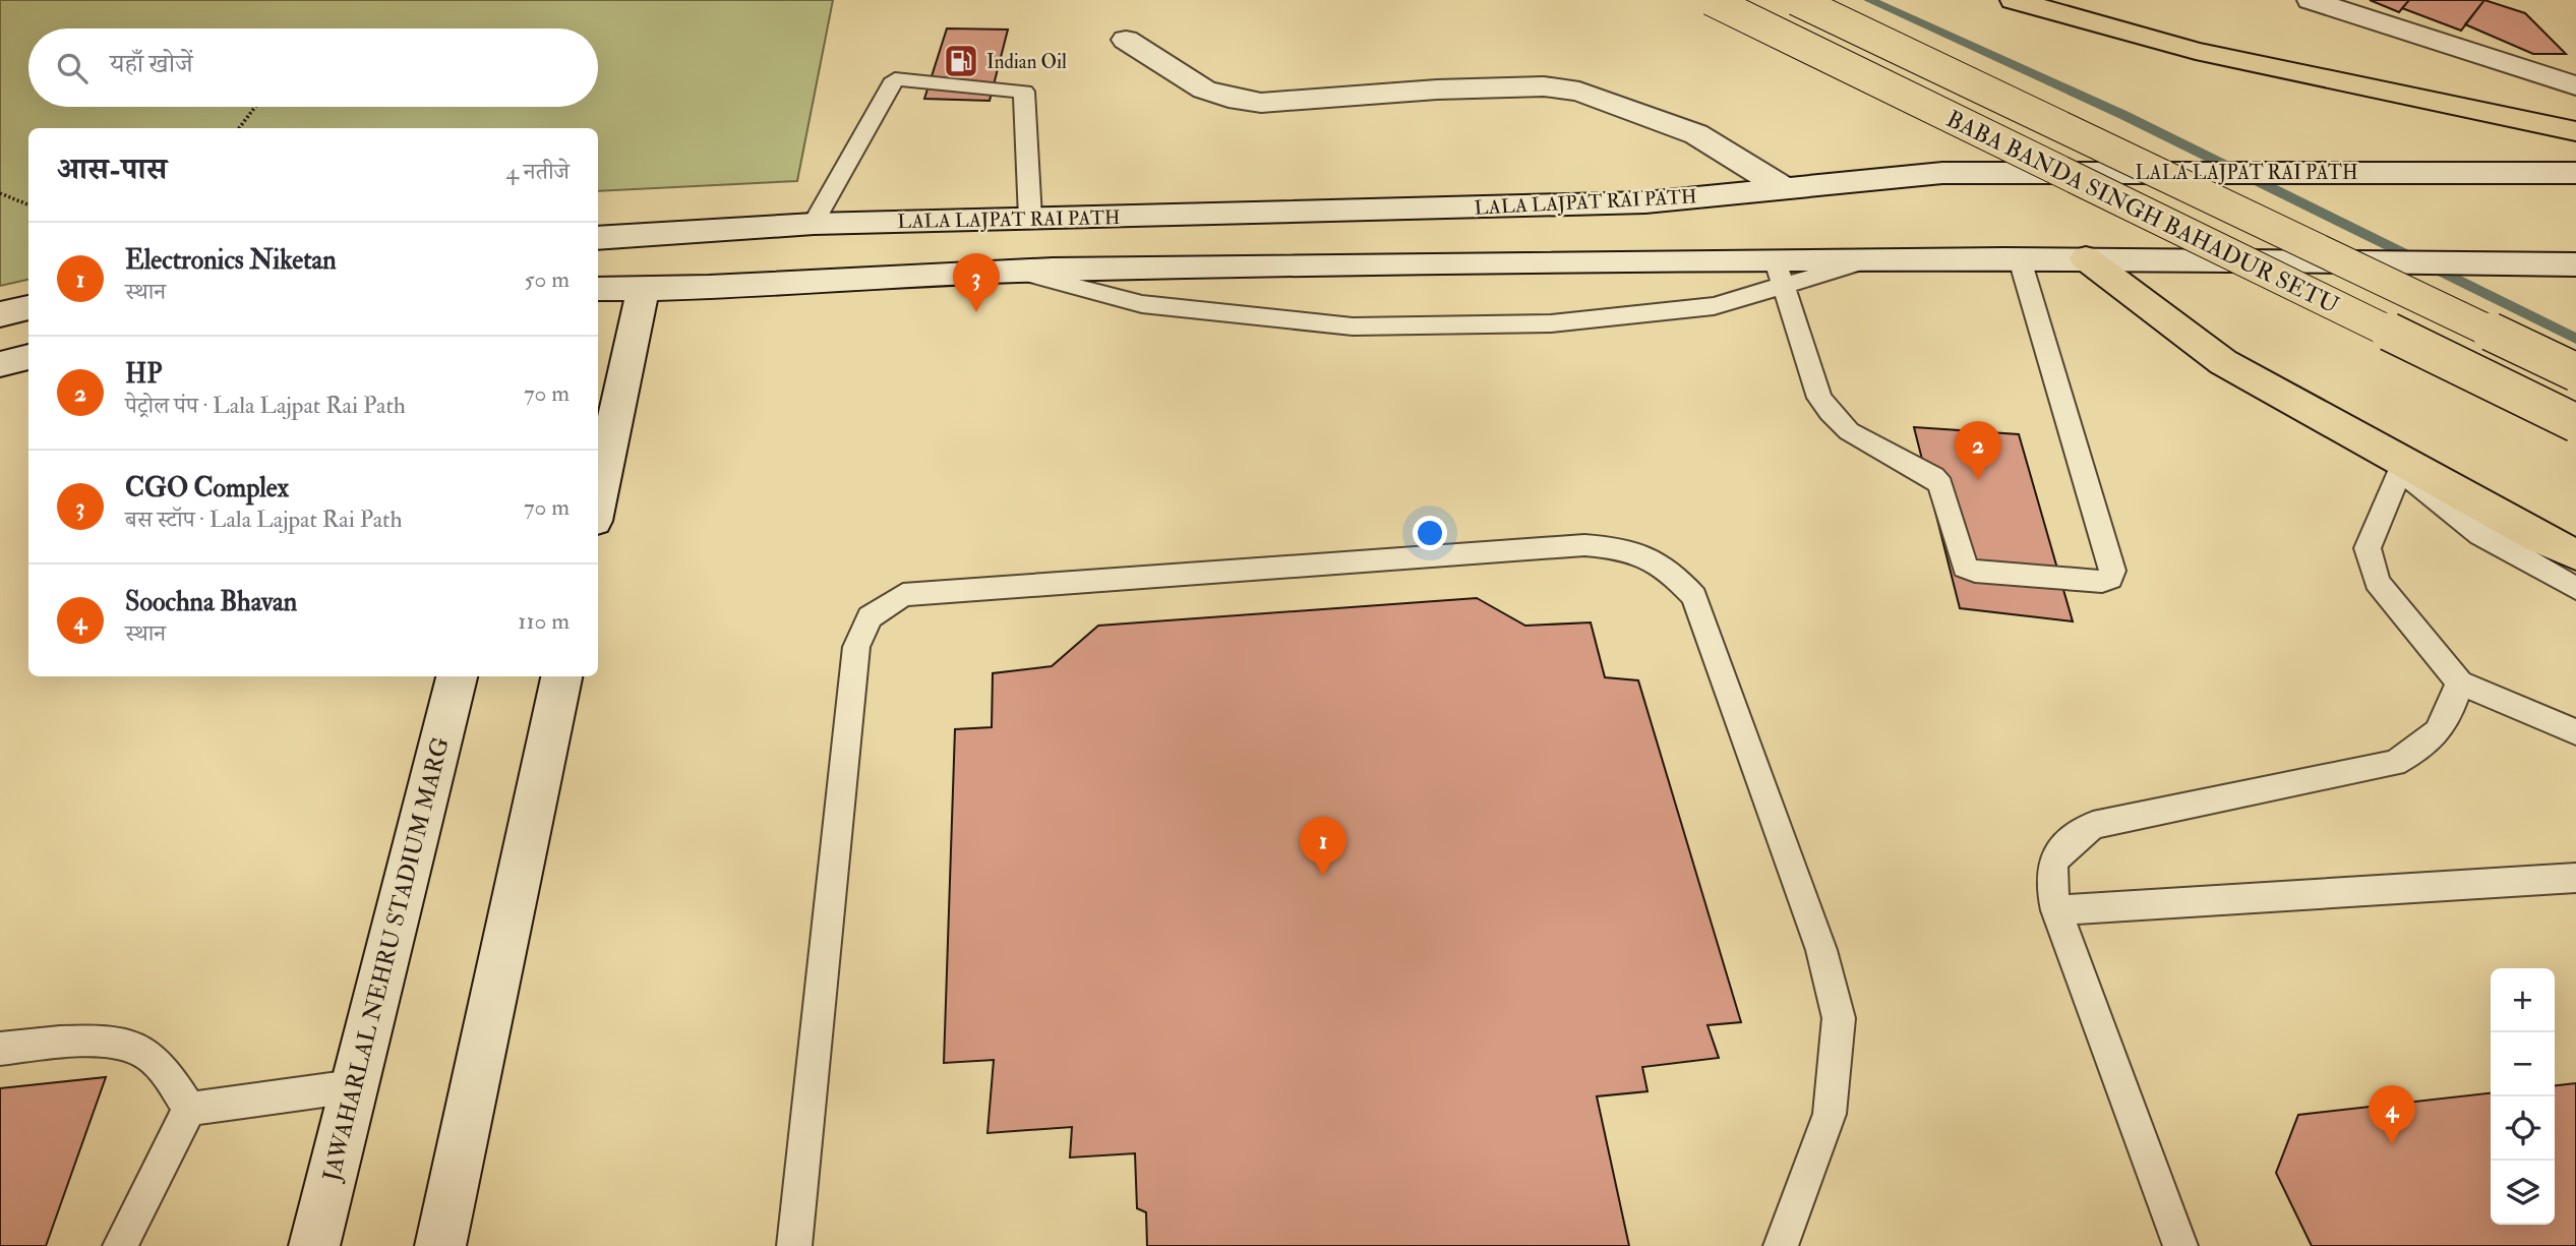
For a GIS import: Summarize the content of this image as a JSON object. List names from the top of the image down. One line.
{"streets":{"highway":["BABA BANDA SINGH BAHADUR SETU"],"main road":["LALA LAJPAT RAI PATH","JAWAHARLAL NEHRU STADIUM MARG"]},"places":{"fuel station":["Indian Oil"]},"page":{"search":"यहाँ खोजें","heading":["आस-पास","4 नतीजे"],"list":[{"mark":"1","name":"Electronics Niketan","note":"स्थान","value":"50 m"},{"mark":"2","name":"HP","note":"पेट्रोल पंप · Lala Lajpat Rai Path","value":"70 m"},{"mark":"3","name":"CGO Complex","note":"बस स्टॉप · Lala Lajpat Rai Path","value":"70 m"},{"mark":"4","name":"Soochna Bhavan","note":"स्थान","value":"110 m"}],"pins":["3","2","1","4"],"map_buttons":["+","−"]}}
